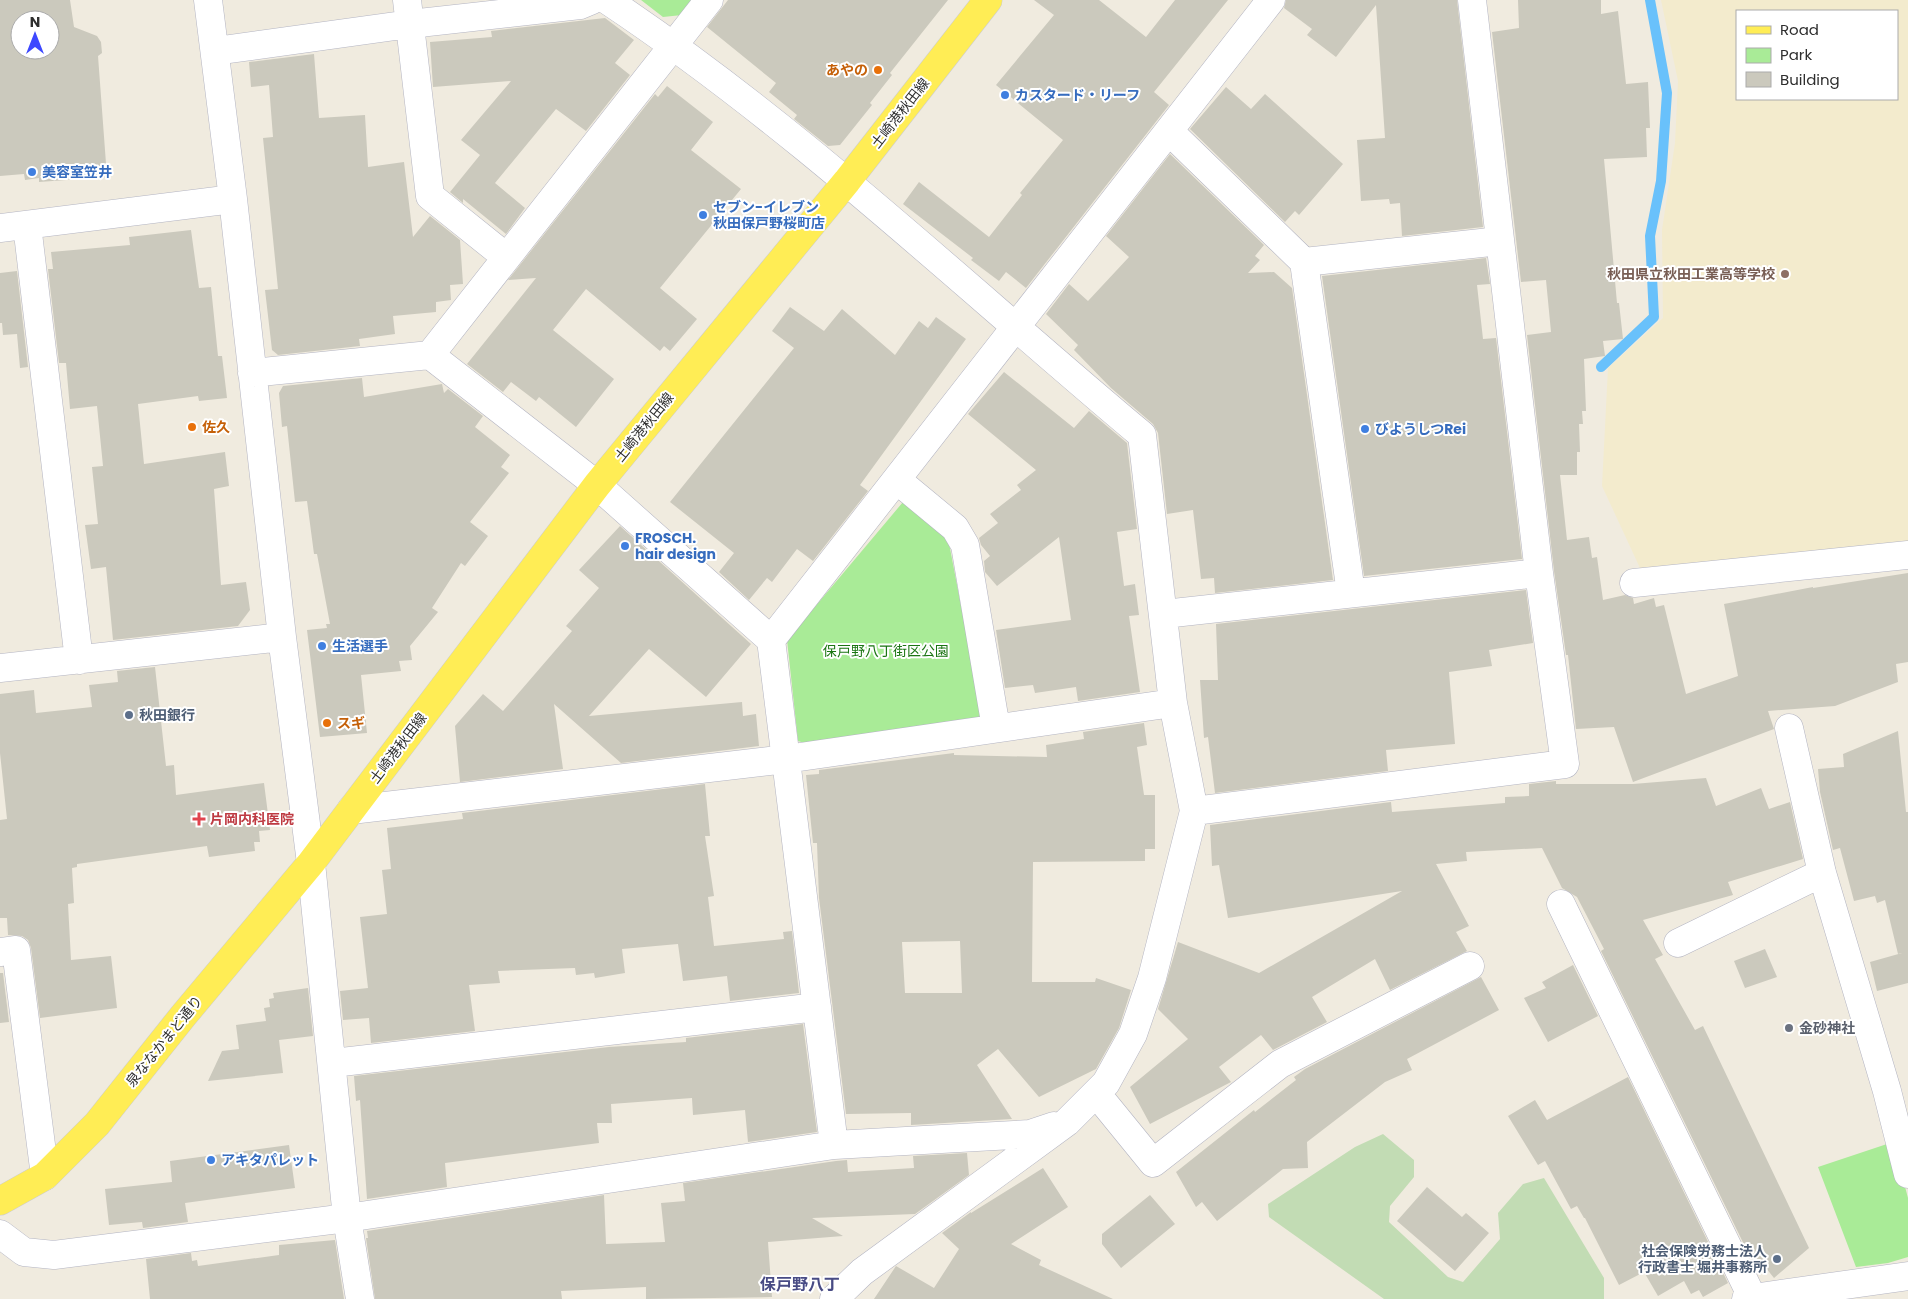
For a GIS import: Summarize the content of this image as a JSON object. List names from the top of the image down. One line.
{"streets":{"main road":["土崎港秋田線","泉ななかまど通り"]},"crossings":[["土崎港秋田線","泉ななかまど通り"]],"districts":["保戸野八丁"],"parks":["保戸野八丁街区公園"],"places":{"other":["あやの","カスタード・リーフ","美容室笠井","セブン-イレブン 秋田保戸野桜町店","秋田県立秋田工業高等学校","佐久","びようしつRei","FROSCH. hair design","生活選手","秋田銀行","スギ","金砂神社","アキタパレット","社会保険労務士法人 行政書士 堀井事務所"],"health":["片岡内科医院"]},"legend":["Road","Park","Building"],"north":"top"}
